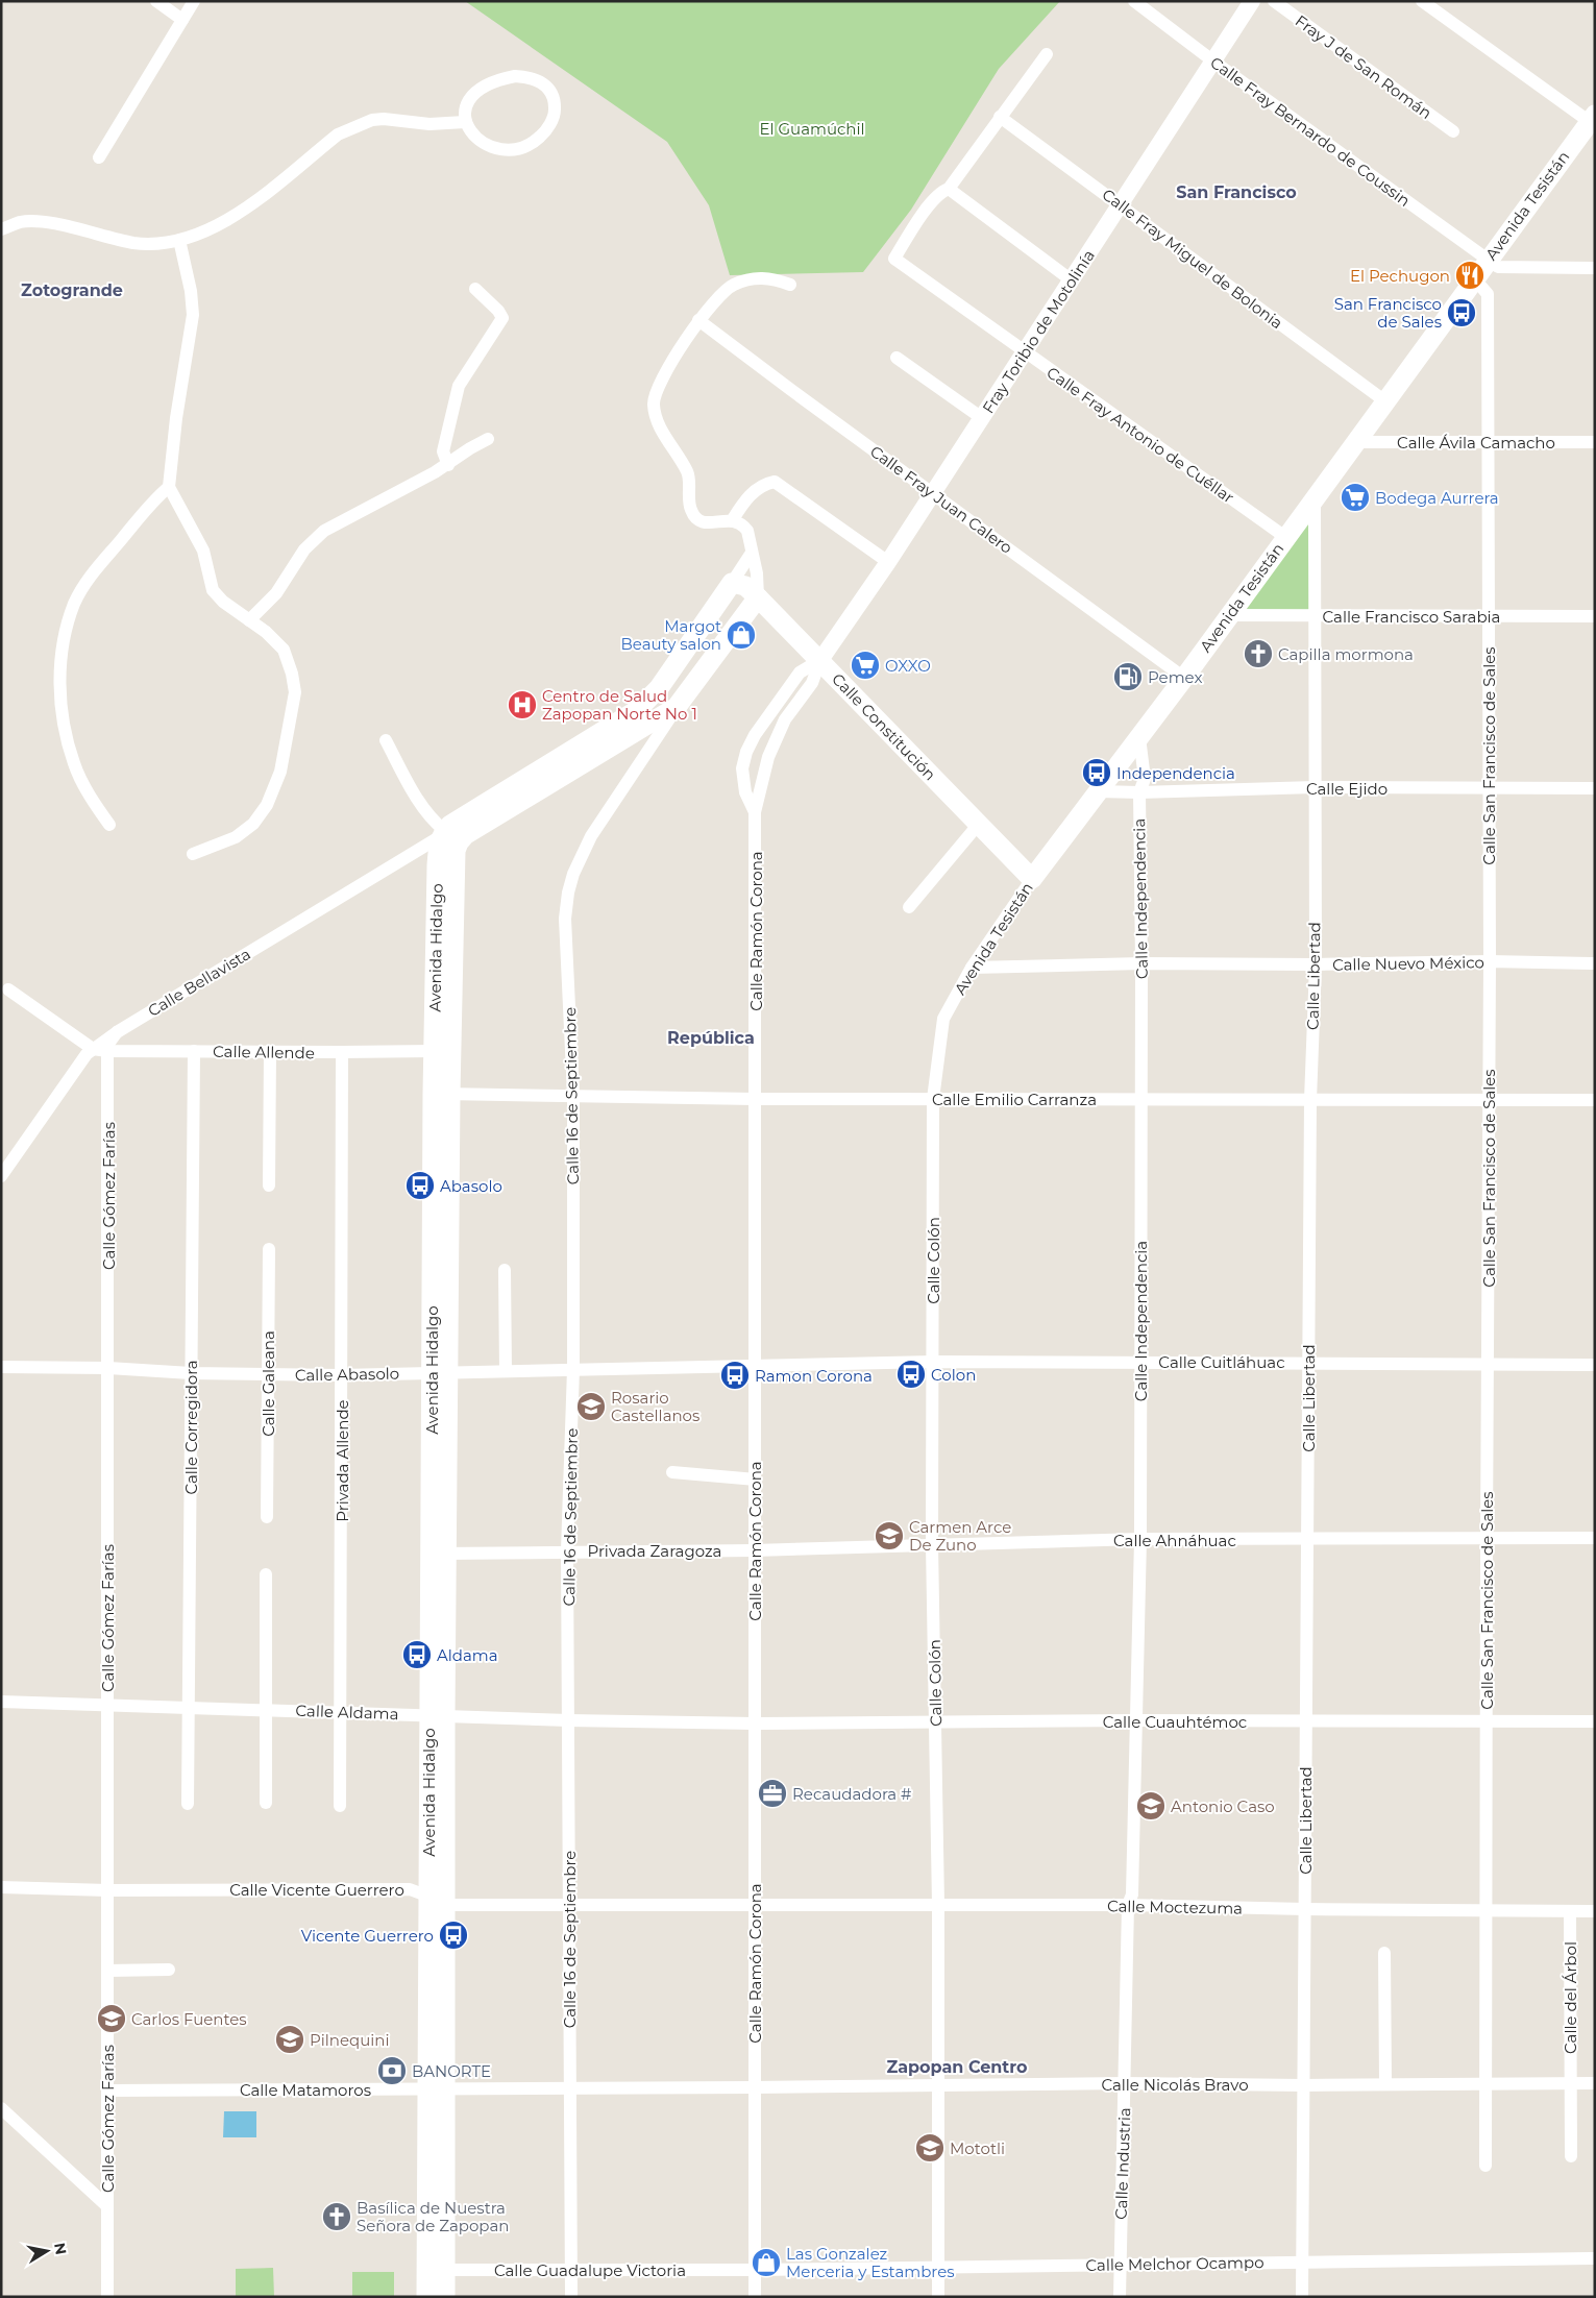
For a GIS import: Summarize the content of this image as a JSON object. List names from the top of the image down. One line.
{"streets":{"main road":["Avenida Tesistán","Calle Constitución","Avenida Hidalgo"],"street":["Fray J de San Román","Calle Fray Bernardo de Coussin","Calle Fray Miguel de Bolonia","Fray Toribio de Motolinía","Calle Fray Antonio de Cuéllar","Calle Ávila Camacho","Calle Fray Juan Calero","Calle Francisco Sarabia","Calle San Francisco de Sales","Calle Ejido","Calle Independencia","Calle Ramón Corona","Calle Nuevo México","Calle Libertad","Calle Bellavista","Calle Allende","Calle 16 de Septiembre","Calle Emilio Carranza","Calle Gómez Farías","Calle Colón","Calle Cuitláhuac","Calle Abasolo","Calle Galeana","Calle Corregidora","Privada Allende","Calle Ahnáhuac","Privada Zaragoza","Calle Aldama","Calle Cuauhtémoc","Calle Vicente Guerrero","Calle Moctezuma","Calle del Árbol","Calle Nicolás Bravo","Calle Matamoros","Calle Industria","Calle Melchor Ocampo","Calle Guadalupe Victoria"]},"crossings":[["Calle Fray Bernardo de Coussin","Avenida Tesistán"],["Calle Fray Bernardo de Coussin","Fray Toribio de Motolinía"],["Avenida Tesistán","Calle Fray Miguel de Bolonia"],["Avenida Tesistán","Calle Fray Antonio de Cuéllar"],["Avenida Tesistán","Calle Ávila Camacho"],["Avenida Tesistán","Calle Fray Juan Calero"],["Avenida Tesistán","Calle Francisco Sarabia"],["Avenida Tesistán","Calle Constitución"],["Avenida Tesistán","Calle San Francisco de Sales"],["Avenida Tesistán","Calle Ejido"],["Avenida Tesistán","Calle Independencia"],["Avenida Tesistán","Calle Nuevo México"],["Avenida Tesistán","Calle Libertad"],["Avenida Tesistán","Calle Emilio Carranza"],["Avenida Tesistán","Calle Colón"],["Calle Fray Miguel de Bolonia","Fray Toribio de Motolinía"],["Fray Toribio de Motolinía","Calle Fray Antonio de Cuéllar"],["Fray Toribio de Motolinía","Calle Fray Juan Calero"],["Fray Toribio de Motolinía","Calle Constitución"],["Fray Toribio de Motolinía","Calle Ramón Corona"],["Calle Ávila Camacho","Calle San Francisco de Sales"],["Calle Francisco Sarabia","Calle San Francisco de Sales"],["Calle Francisco Sarabia","Calle Libertad"],["Calle Constitución","Calle Ramón Corona"],["Calle Constitución","Avenida Hidalgo"],["Calle San Francisco de Sales","Calle Ejido"],["Calle San Francisco de Sales","Calle Nuevo México"],["Calle San Francisco de Sales","Calle Emilio Carranza"],["Calle San Francisco de Sales","Calle Cuitláhuac"],["Calle San Francisco de Sales","Calle Ahnáhuac"],["Calle San Francisco de Sales","Calle Cuauhtémoc"],["Calle San Francisco de Sales","Calle Moctezuma"],["Calle San Francisco de Sales","Calle Nicolás Bravo"],["Calle Ejido","Calle Independencia"],["Calle Ejido","Calle Libertad"],["Calle Independencia","Calle Nuevo México"],["Calle Independencia","Calle Emilio Carranza"],["Calle Independencia","Calle Cuitláhuac"],["Calle Independencia","Calle Ahnáhuac"],["Calle Independencia","Calle Cuauhtémoc"],["Calle Independencia","Calle Moctezuma"],["Calle Independencia","Calle Industria"],["Calle Ramón Corona","Calle Emilio Carranza"],["Calle Ramón Corona","Calle Cuitláhuac"],["Calle Ramón Corona","Calle Abasolo"],["Calle Ramón Corona","Calle Ahnáhuac"],["Calle Ramón Corona","Privada Zaragoza"],["Calle Ramón Corona","Calle Aldama"],["Calle Ramón Corona","Calle Cuauhtémoc"],["Calle Ramón Corona","Calle Vicente Guerrero"],["Calle Ramón Corona","Calle Moctezuma"],["Calle Ramón Corona","Calle Nicolás Bravo"],["Calle Ramón Corona","Calle Matamoros"],["Calle Ramón Corona","Calle Melchor Ocampo"],["Calle Ramón Corona","Calle Guadalupe Victoria"],["Avenida Hidalgo","Calle Bellavista"],["Avenida Hidalgo","Calle Allende"],["Avenida Hidalgo","Calle 16 de Septiembre"],["Avenida Hidalgo","Calle Emilio Carranza"],["Avenida Hidalgo","Calle Abasolo"],["Avenida Hidalgo","Privada Zaragoza"],["Avenida Hidalgo","Calle Aldama"],["Avenida Hidalgo","Calle Vicente Guerrero"],["Avenida Hidalgo","Calle Matamoros"],["Avenida Hidalgo","Calle Guadalupe Victoria"],["Calle Nuevo México","Calle Libertad"],["Calle Libertad","Calle Emilio Carranza"],["Calle Libertad","Calle Cuitláhuac"],["Calle Libertad","Calle Ahnáhuac"],["Calle Libertad","Calle Cuauhtémoc"],["Calle Libertad","Calle Moctezuma"],["Calle Libertad","Calle Nicolás Bravo"],["Calle Libertad","Calle Melchor Ocampo"],["Calle Bellavista","Calle Allende"],["Calle Bellavista","Calle Gómez Farías"],["Calle Allende","Calle Gómez Farías"],["Calle Allende","Calle Corregidora"],["Calle Allende","Privada Allende"],["Calle 16 de Septiembre","Calle Emilio Carranza"],["Calle 16 de Septiembre","Calle Abasolo"],["Calle 16 de Septiembre","Privada Zaragoza"],["Calle 16 de Septiembre","Calle Aldama"],["Calle 16 de Septiembre","Calle Vicente Guerrero"],["Calle 16 de Septiembre","Calle Matamoros"],["Calle 16 de Septiembre","Calle Guadalupe Victoria"],["Calle Emilio Carranza","Calle Colón"],["Calle Gómez Farías","Calle Abasolo"],["Calle Gómez Farías","Calle Aldama"],["Calle Gómez Farías","Calle Vicente Guerrero"],["Calle Gómez Farías","Calle Matamoros"],["Calle Colón","Calle Cuitláhuac"],["Calle Colón","Calle Ahnáhuac"],["Calle Colón","Calle Cuauhtémoc"],["Calle Colón","Calle Moctezuma"],["Calle Colón","Calle Nicolás Bravo"],["Calle Colón","Calle Melchor Ocampo"],["Calle Cuitláhuac","Calle Abasolo"],["Calle Abasolo","Calle Galeana"],["Calle Abasolo","Calle Corregidora"],["Calle Abasolo","Privada Allende"],["Calle Corregidora","Calle Aldama"],["Privada Allende","Calle Aldama"],["Calle Ahnáhuac","Privada Zaragoza"],["Calle Aldama","Calle Cuauhtémoc"],["Calle Vicente Guerrero","Calle Moctezuma"],["Calle Moctezuma","Calle del Árbol"],["Calle Moctezuma","Calle Industria"],["Calle del Árbol","Calle Nicolás Bravo"],["Calle Nicolás Bravo","Calle Matamoros"],["Calle Nicolás Bravo","Calle Industria"],["Calle Industria","Calle Melchor Ocampo"],["Calle Melchor Ocampo","Calle Guadalupe Victoria"]],"districts":["San Francisco","Zotogrande","República","Zapopan Centro"],"parks":["El Guamúchil"],"places":{"restaurant":["El Pechugon"],"bus stop":["San Francisco de Sales","Independencia","Abasolo","Colon","Ramon Corona","Aldama","Vicente Guerrero"],"supermarket":["Bodega Aurrera","OXXO"],"shop":["Margot Beauty salon","Las Gonzalez Merceria y Estambres"],"church":["Capilla mormona","Basílica de Nuestra Señora de Zapopan"],"fuel station":["Pemex"],"hospital":["Centro de Salud Zapopan Norte No 1"],"school or university":["Rosario Castellanos","Carmen Arce De Zuno","Antonio Caso","Carlos Fuentes","Pilnequini","Mototli"],"office":["Recaudadora #"],"bank":["BANORTE"]},"north":"right"}
